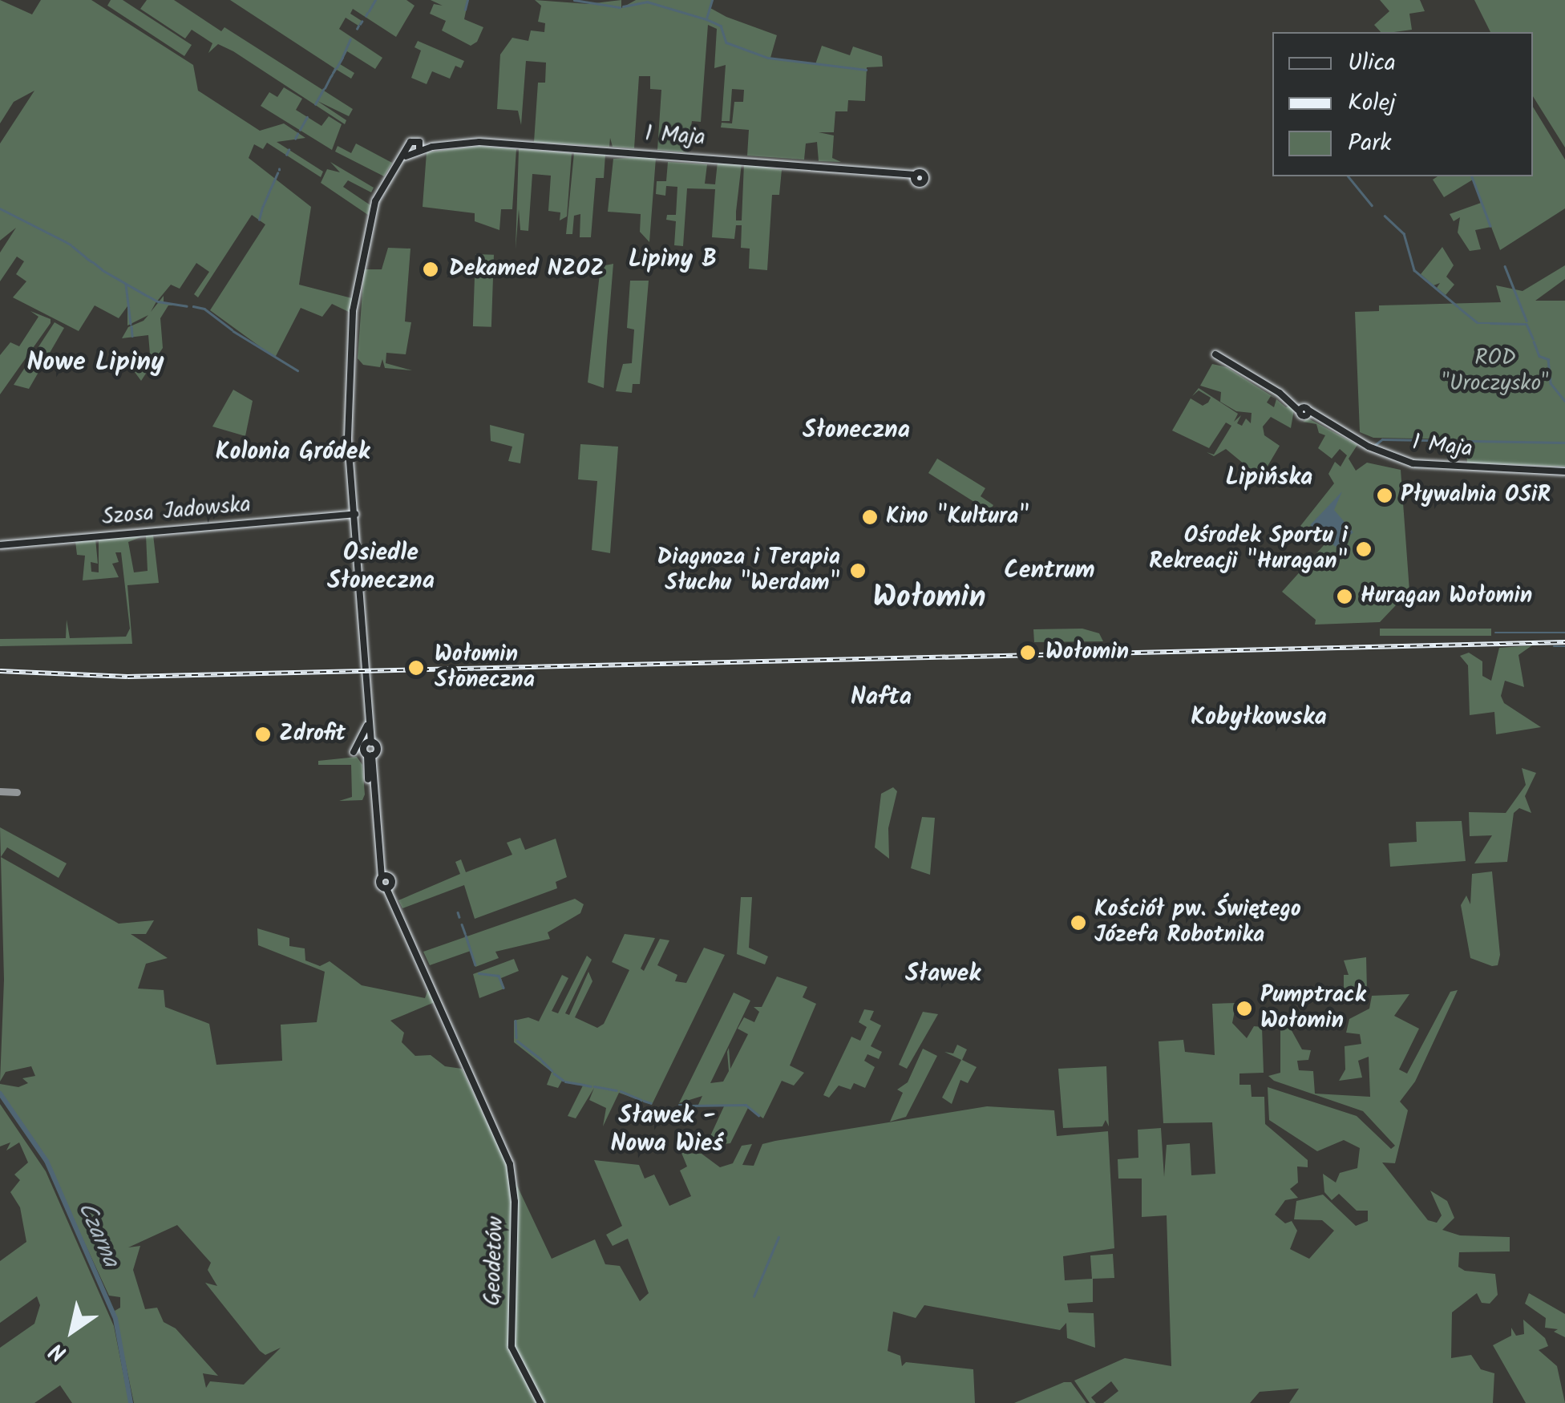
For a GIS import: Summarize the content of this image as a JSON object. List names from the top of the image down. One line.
{"streets":{"main road":["1 Maja","Szosa Jadowska","Geodetów"]},"crossings":[["1 Maja","Szosa Jadowska"]],"districts":["Lipiny B","Nowe Lipiny","Słoneczna","Kolonia Gródek","Lipińska","Osiedle Słoneczna","Centrum","Wołomin","Nafta","Kobyłkowska","Sławek","Sławek - Nowa Wieś"],"water":["Czarna"],"parks":["ROD \"Uroczysko\""],"places":["Dekamed NZOZ","Pływalnia OSiR","Kino \"Kultura\"","Ośrodek Sportu i Rekreacji \"Huragan\"","Diagnoza i Terapia Słuchu \"Werdam\"","Huragan Wołomin","Wołomin","Wołomin Słoneczna","Zdrofit","Kościół pw. Świętego Józefa Robotnika","Pumptrack Wołomin"],"legend":["Ulica","Kolej","Park"],"north":"bottom left"}
